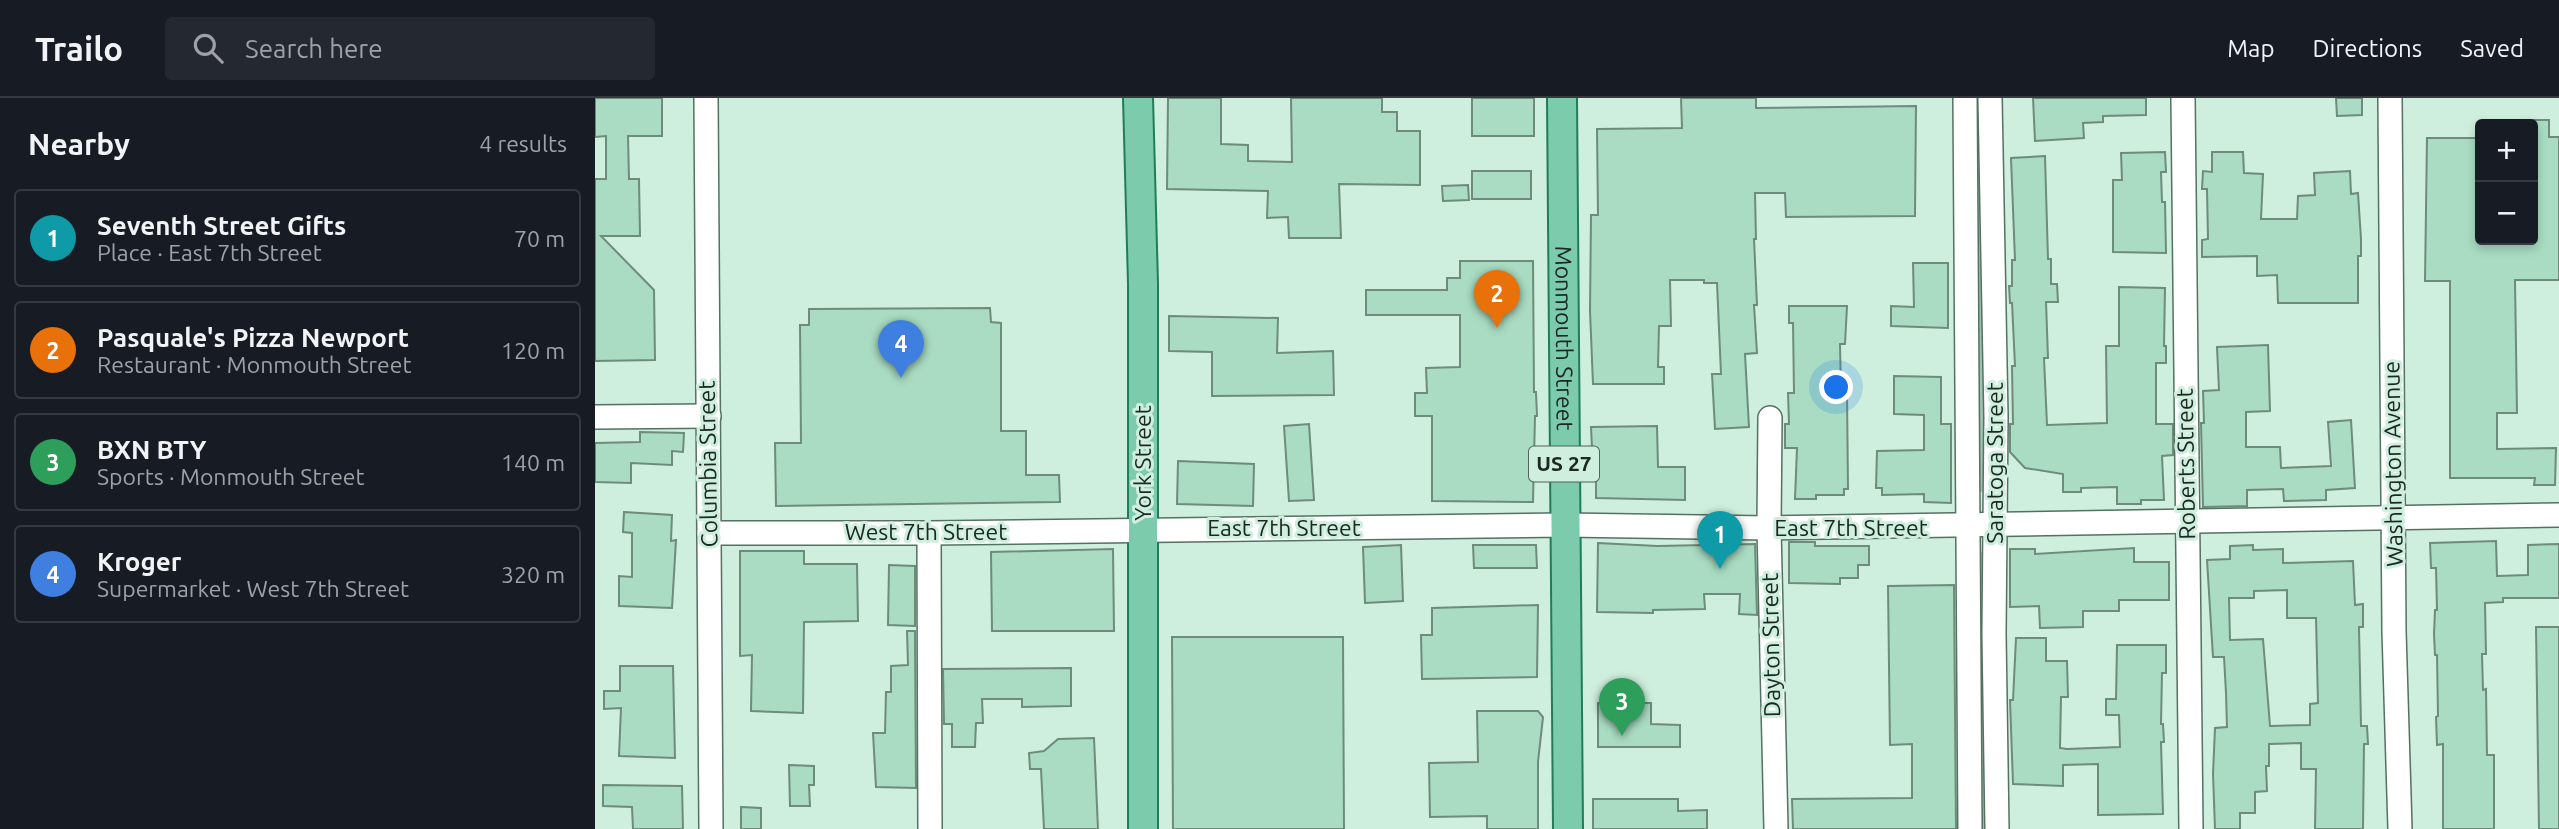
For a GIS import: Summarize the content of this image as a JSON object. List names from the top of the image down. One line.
{"streets":{"main road":["Monmouth Street","York Street","US 27"],"street":["Saratoga Street","Columbia Street","Roberts Street","Washington Avenue","East 7th Street","West 7th Street","Dayton Street"]},"crossings":[["Monmouth Street","East 7th Street"],["York Street","East 7th Street"],["York Street","West 7th Street"],["Saratoga Street","East 7th Street"],["Columbia Street","West 7th Street"],["Roberts Street","East 7th Street"],["Washington Avenue","East 7th Street"],["East 7th Street","West 7th Street"],["East 7th Street","Dayton Street"]],"page":{"header":"Trailo","search":"Search here","nav":["Map","Directions","Saved"],"heading":["Nearby","4 results"],"map_buttons":["+","−"],"list":[{"mark":"1","name":"Seventh Street Gifts","note":"Place · East 7th Street","value":"70 m"},{"mark":"2","name":"Pasquale's Pizza Newport","note":"Restaurant · Monmouth Street","value":"120 m"},{"mark":"3","name":"BXN BTY","note":"Sports · Monmouth Street","value":"140 m"},{"mark":"4","name":"Kroger","note":"Supermarket · West 7th Street","value":"320 m"}],"pins":["2","4","1","3"]}}
